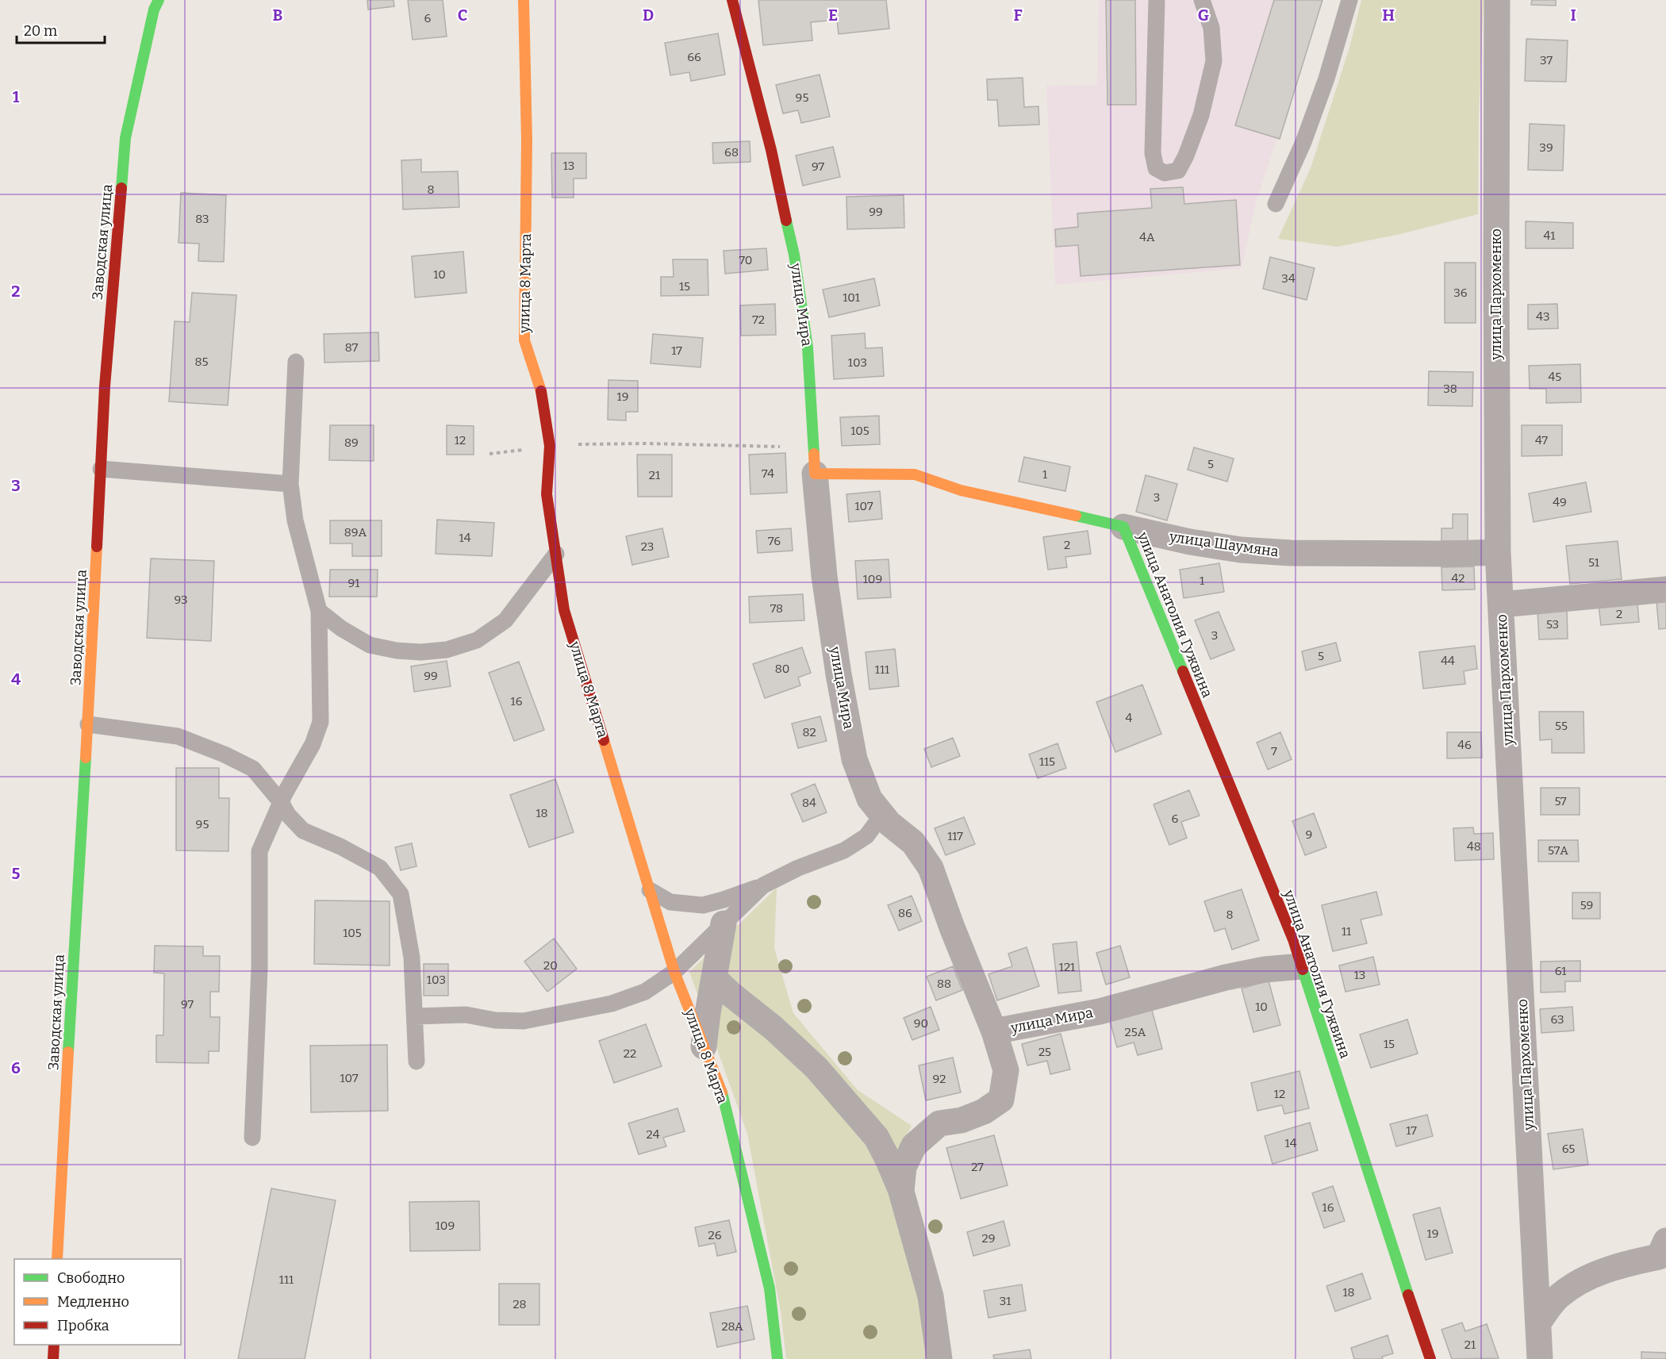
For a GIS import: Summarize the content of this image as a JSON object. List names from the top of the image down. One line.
{"streets":{"street":["Заводская улица","улица 8 Марта","улица Пархоменко","улица Мира","улица Шаумяна","улица Анатолия Гужвина"]},"crossings":[["улица Пархоменко","улица Шаумяна"],["улица Мира","улица Шаумяна"],["улица Мира","улица Анатолия Гужвина"],["улица Шаумяна","улица Анатолия Гужвина"]],"house_numbers":["6","66","37","95","39","68","13","97","8","99","83","41","4А","70","10","34","15","36","101","43","72","87","17","85","103","45","38","19","105","12","47","89","5","74","1","21","3","49","107","89А","14","76","2","23","51","42","109","1","91","93","78","2","53","3","5","44","80","111","99","16","4","55","82","46","7","115","57","84","18","6","95","9","117","48","57А","59","86","8","11","105","20","121","61","13","103","88","97","10","63","90","25А","15","25","22","107","92","12","17","24","14","65","27","16","109","19","26","29","111","18","31","28","28А","21"],"legend":["Свободно","Медленно","Пробка"],"scale_bar":"20 m","grid":{"columns":["B","C","D","E","F","G","H","I"],"rows":["1","2","3","4","5","6"]}}
